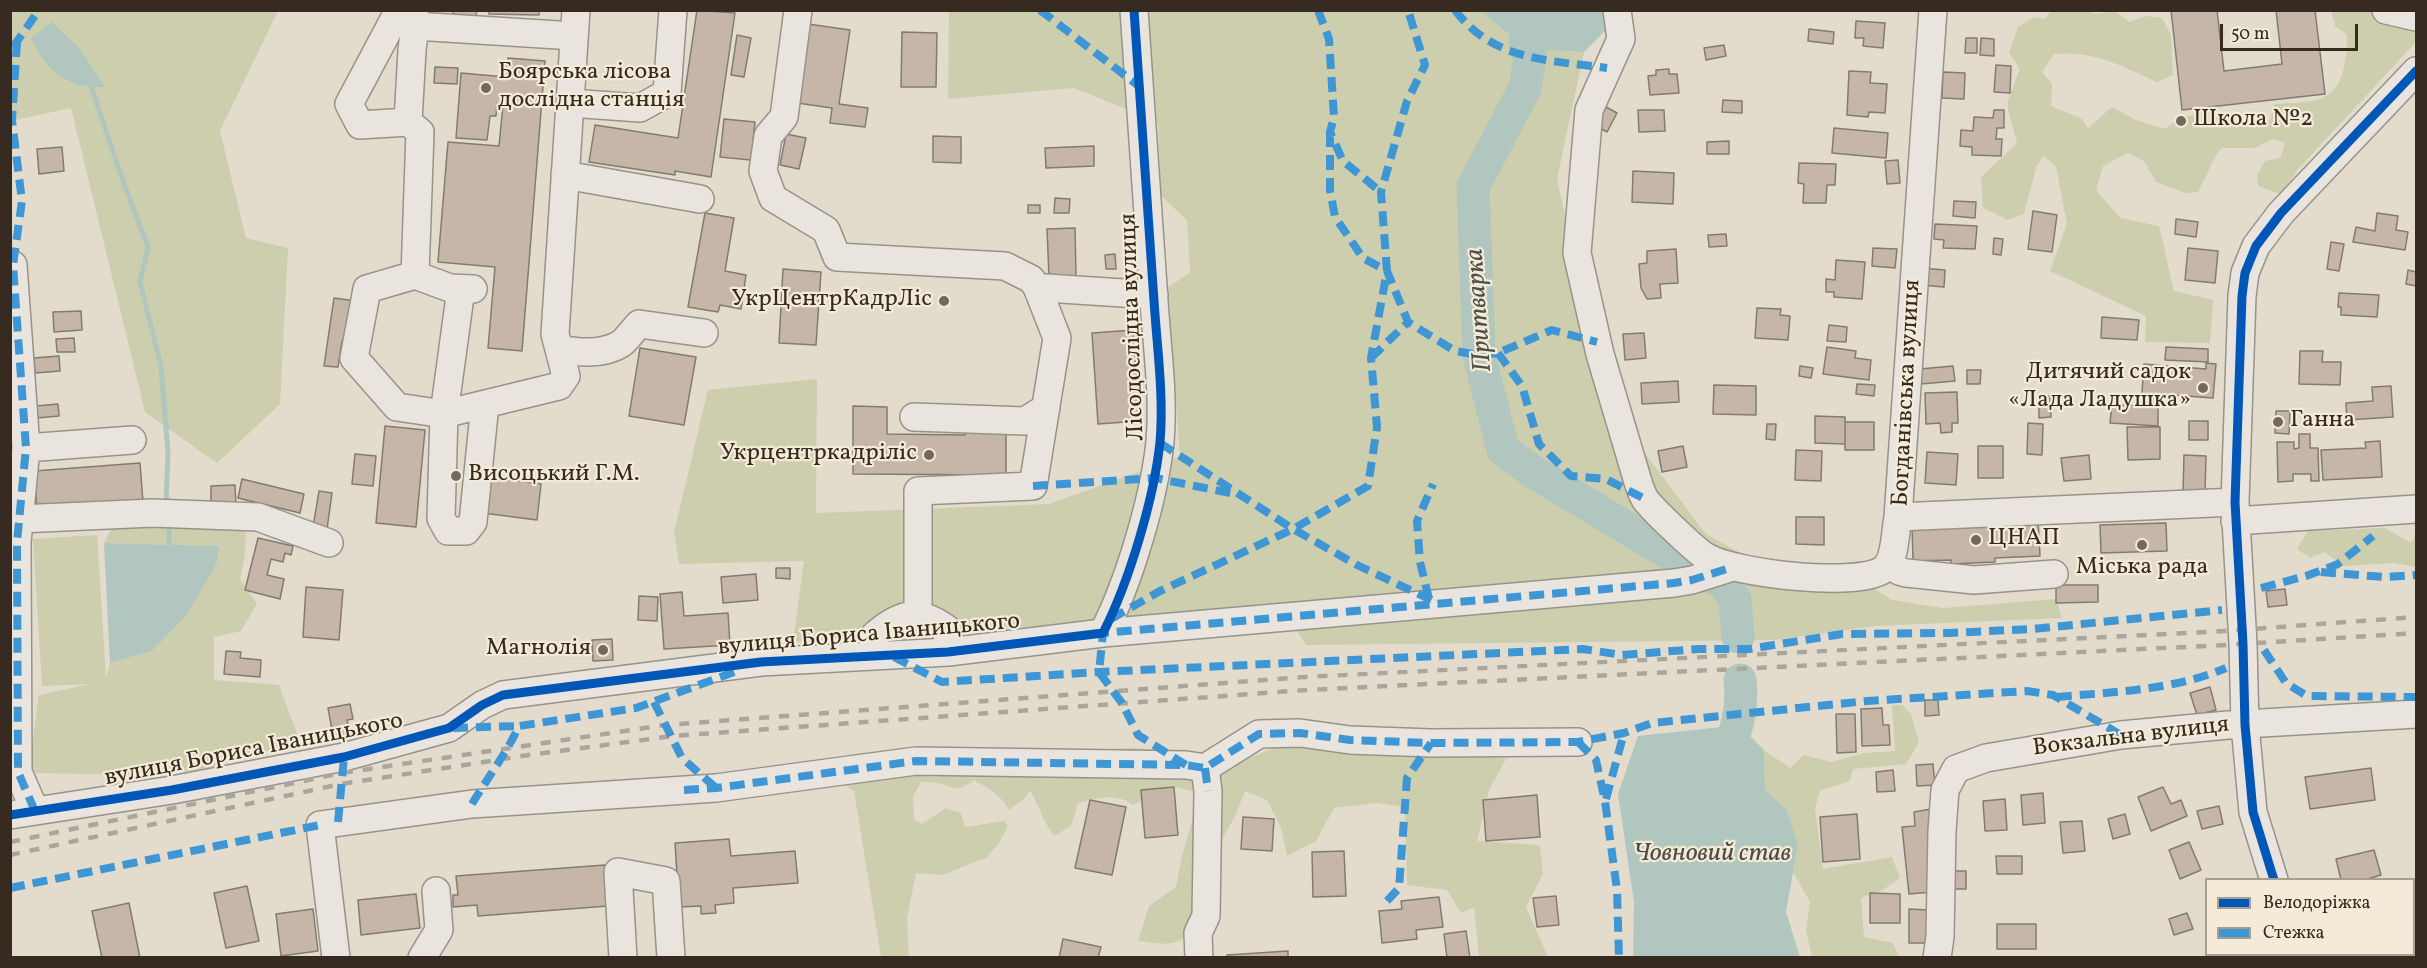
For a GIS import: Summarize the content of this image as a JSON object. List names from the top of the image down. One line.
{"streets":{"street":["Лісодослідна вулиця","Богданівська вулиця","вулиця Бориса Іваницького","Вокзальна вулиця"]},"crossings":[["Лісодослідна вулиця","вулиця Бориса Іваницького"]],"water":["Притварка","Човновий став"],"places":["Боярська лісова дослідна станція","Школа №2","УкрЦентрКадрЛіс","Дитячий садок «Лада Ладушка»","Ганна","Укрцентркадріліс","Висоцький Г.М.","ЦНАП","Міська рада","Магнолія"],"legend":["Велодоріжка","Стежка"],"scale_bar":"50 m"}
